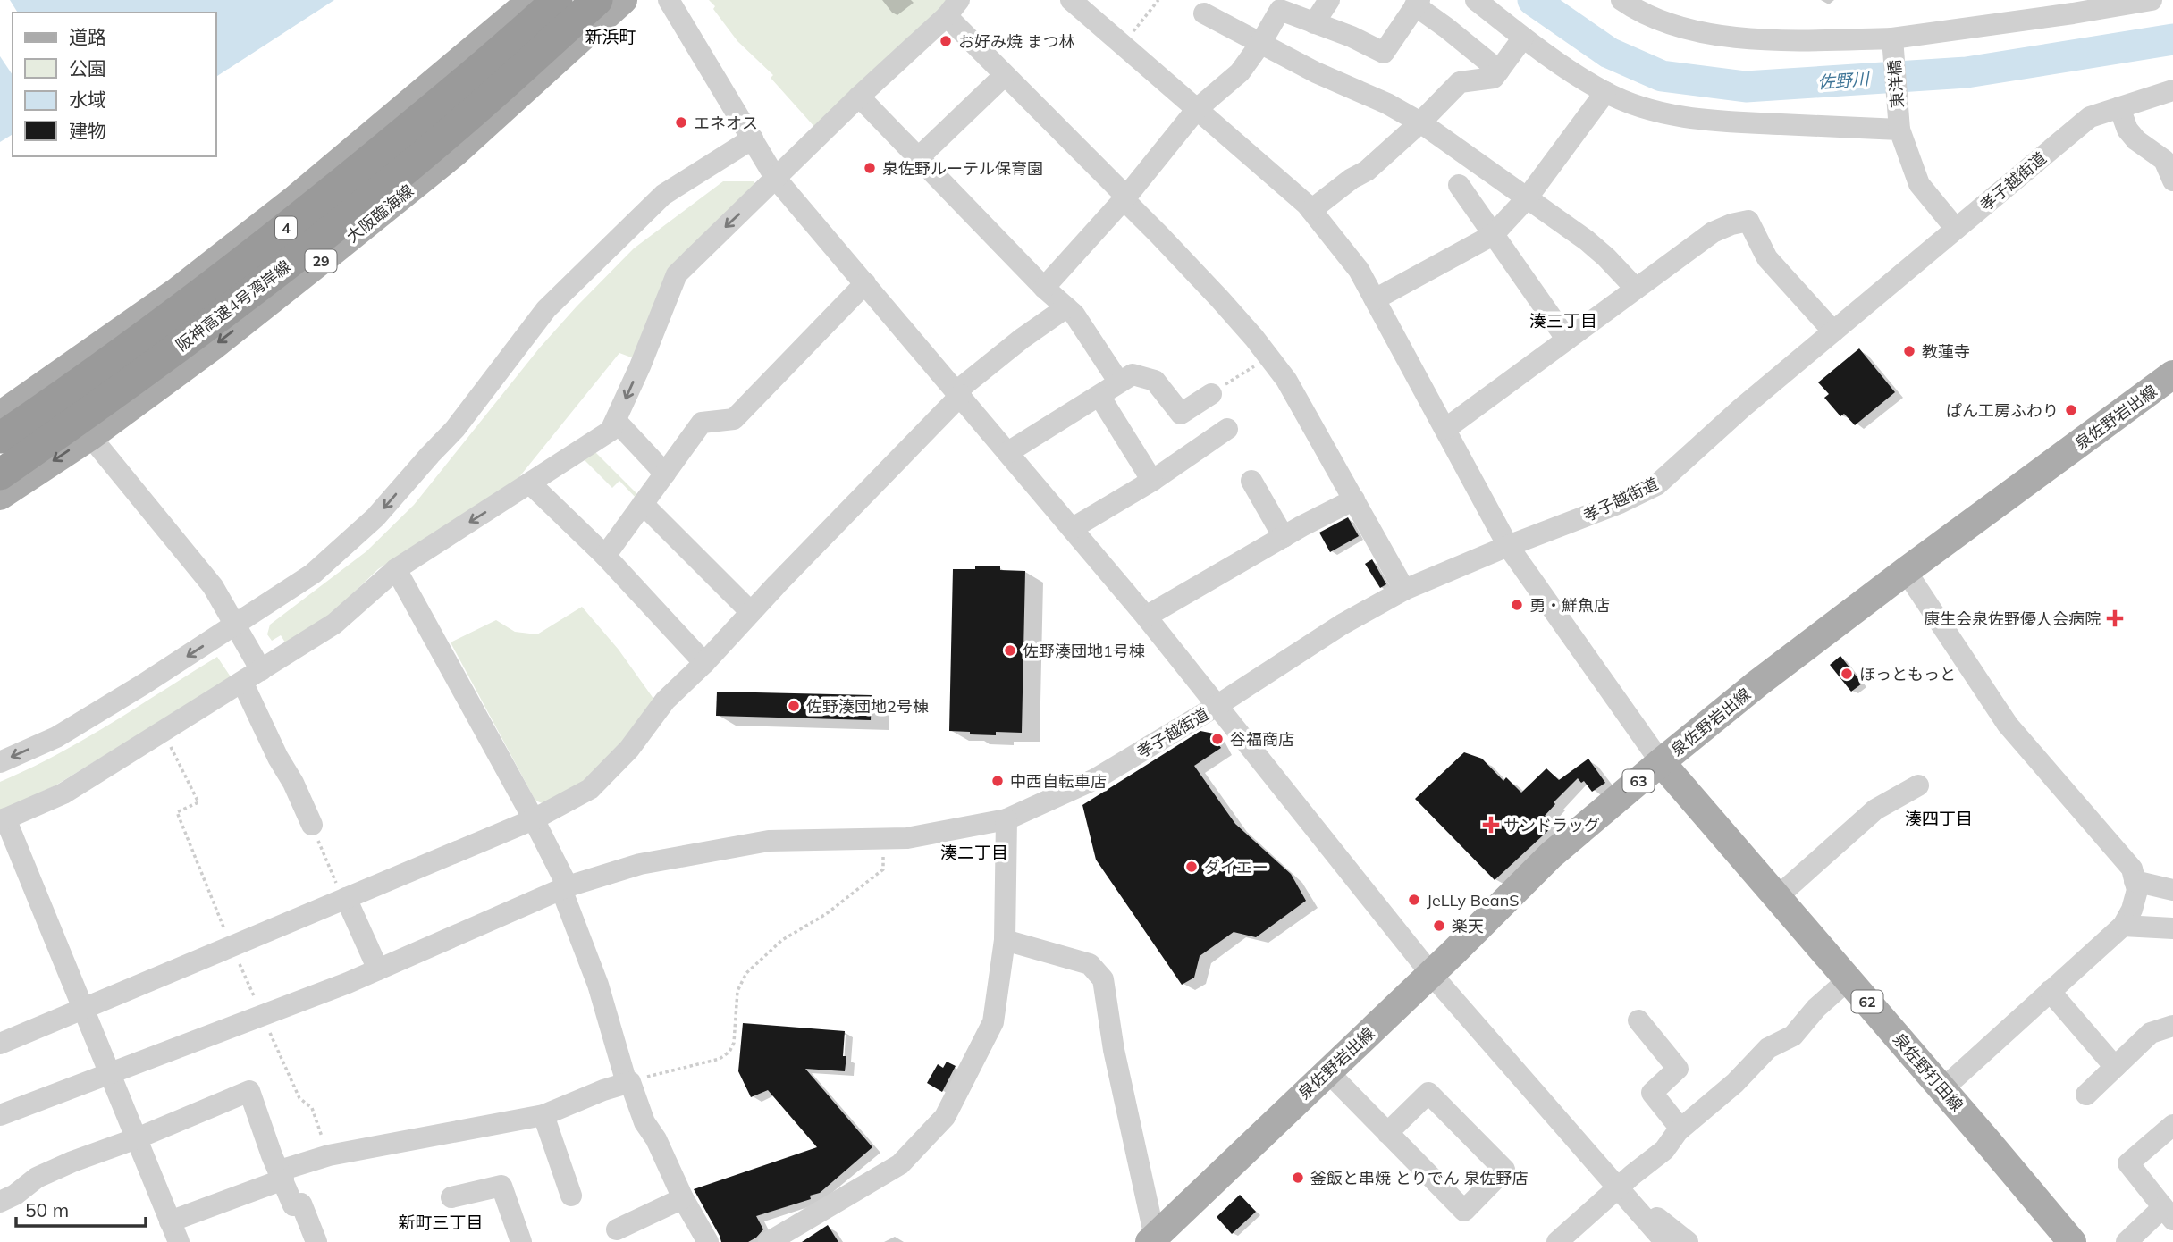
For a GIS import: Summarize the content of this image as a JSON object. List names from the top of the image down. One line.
{"streets":{"highway":["4","阪神高速4号湾岸線"],"main road":["大阪臨海線","29","泉佐野岩出線","63","62","泉佐野打田線"],"street":["東洋橋","孝子越街道"]},"crossings":[["東洋橋","孝子越街道"],["泉佐野岩出線","泉佐野打田線"]],"districts":["新浜町","湊三丁目","湊四丁目","湊二丁目","新町三丁目"],"water":["佐野川"],"places":{"other":["お好み焼 まつ林","エネオス","泉佐野ルーテル保育園","教蓮寺","ぱん工房ふわり","勇・鮮魚店","佐野湊団地1号棟","ほっともっと","佐野湊団地2号棟","谷福商店","中西自転車店","ダイエー","JeLLy BeanS","楽天","釜飯と串焼 とりでん 泉佐野店"],"health":["康生会泉佐野優人会病院","サンドラッグ"]},"legend":["道路","公園","水域","建物"],"scale_bar":"50 m"}
